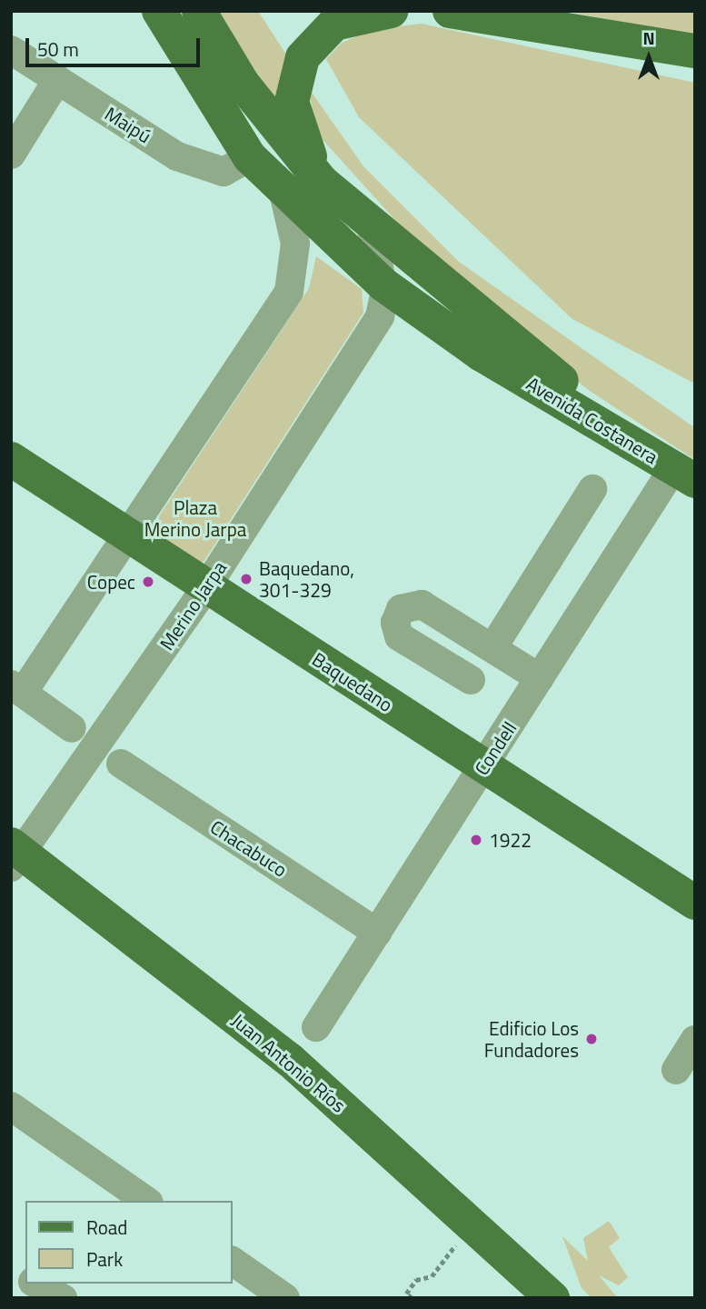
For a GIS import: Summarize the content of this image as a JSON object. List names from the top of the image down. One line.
{"streets":{"main road":["Avenida Costanera","Baquedano","Juan Antonio Ríos"],"street":["Maipú","Merino Jarpa","Condell","Chacabuco"]},"crossings":[["Maipú","Avenida Costanera"],["Avenida Costanera","Merino Jarpa"],["Avenida Costanera","Condell"],["Merino Jarpa","Baquedano"],["Merino Jarpa","Juan Antonio Ríos"],["Baquedano","Condell"],["Condell","Chacabuco"]],"parks":["Plaza Merino Jarpa"],"places":["Baquedano, 301-329","Copec","1922","Edificio Los Fundadores"],"legend":["Road","Park"],"scale_bar":"50 m","north":"top"}
